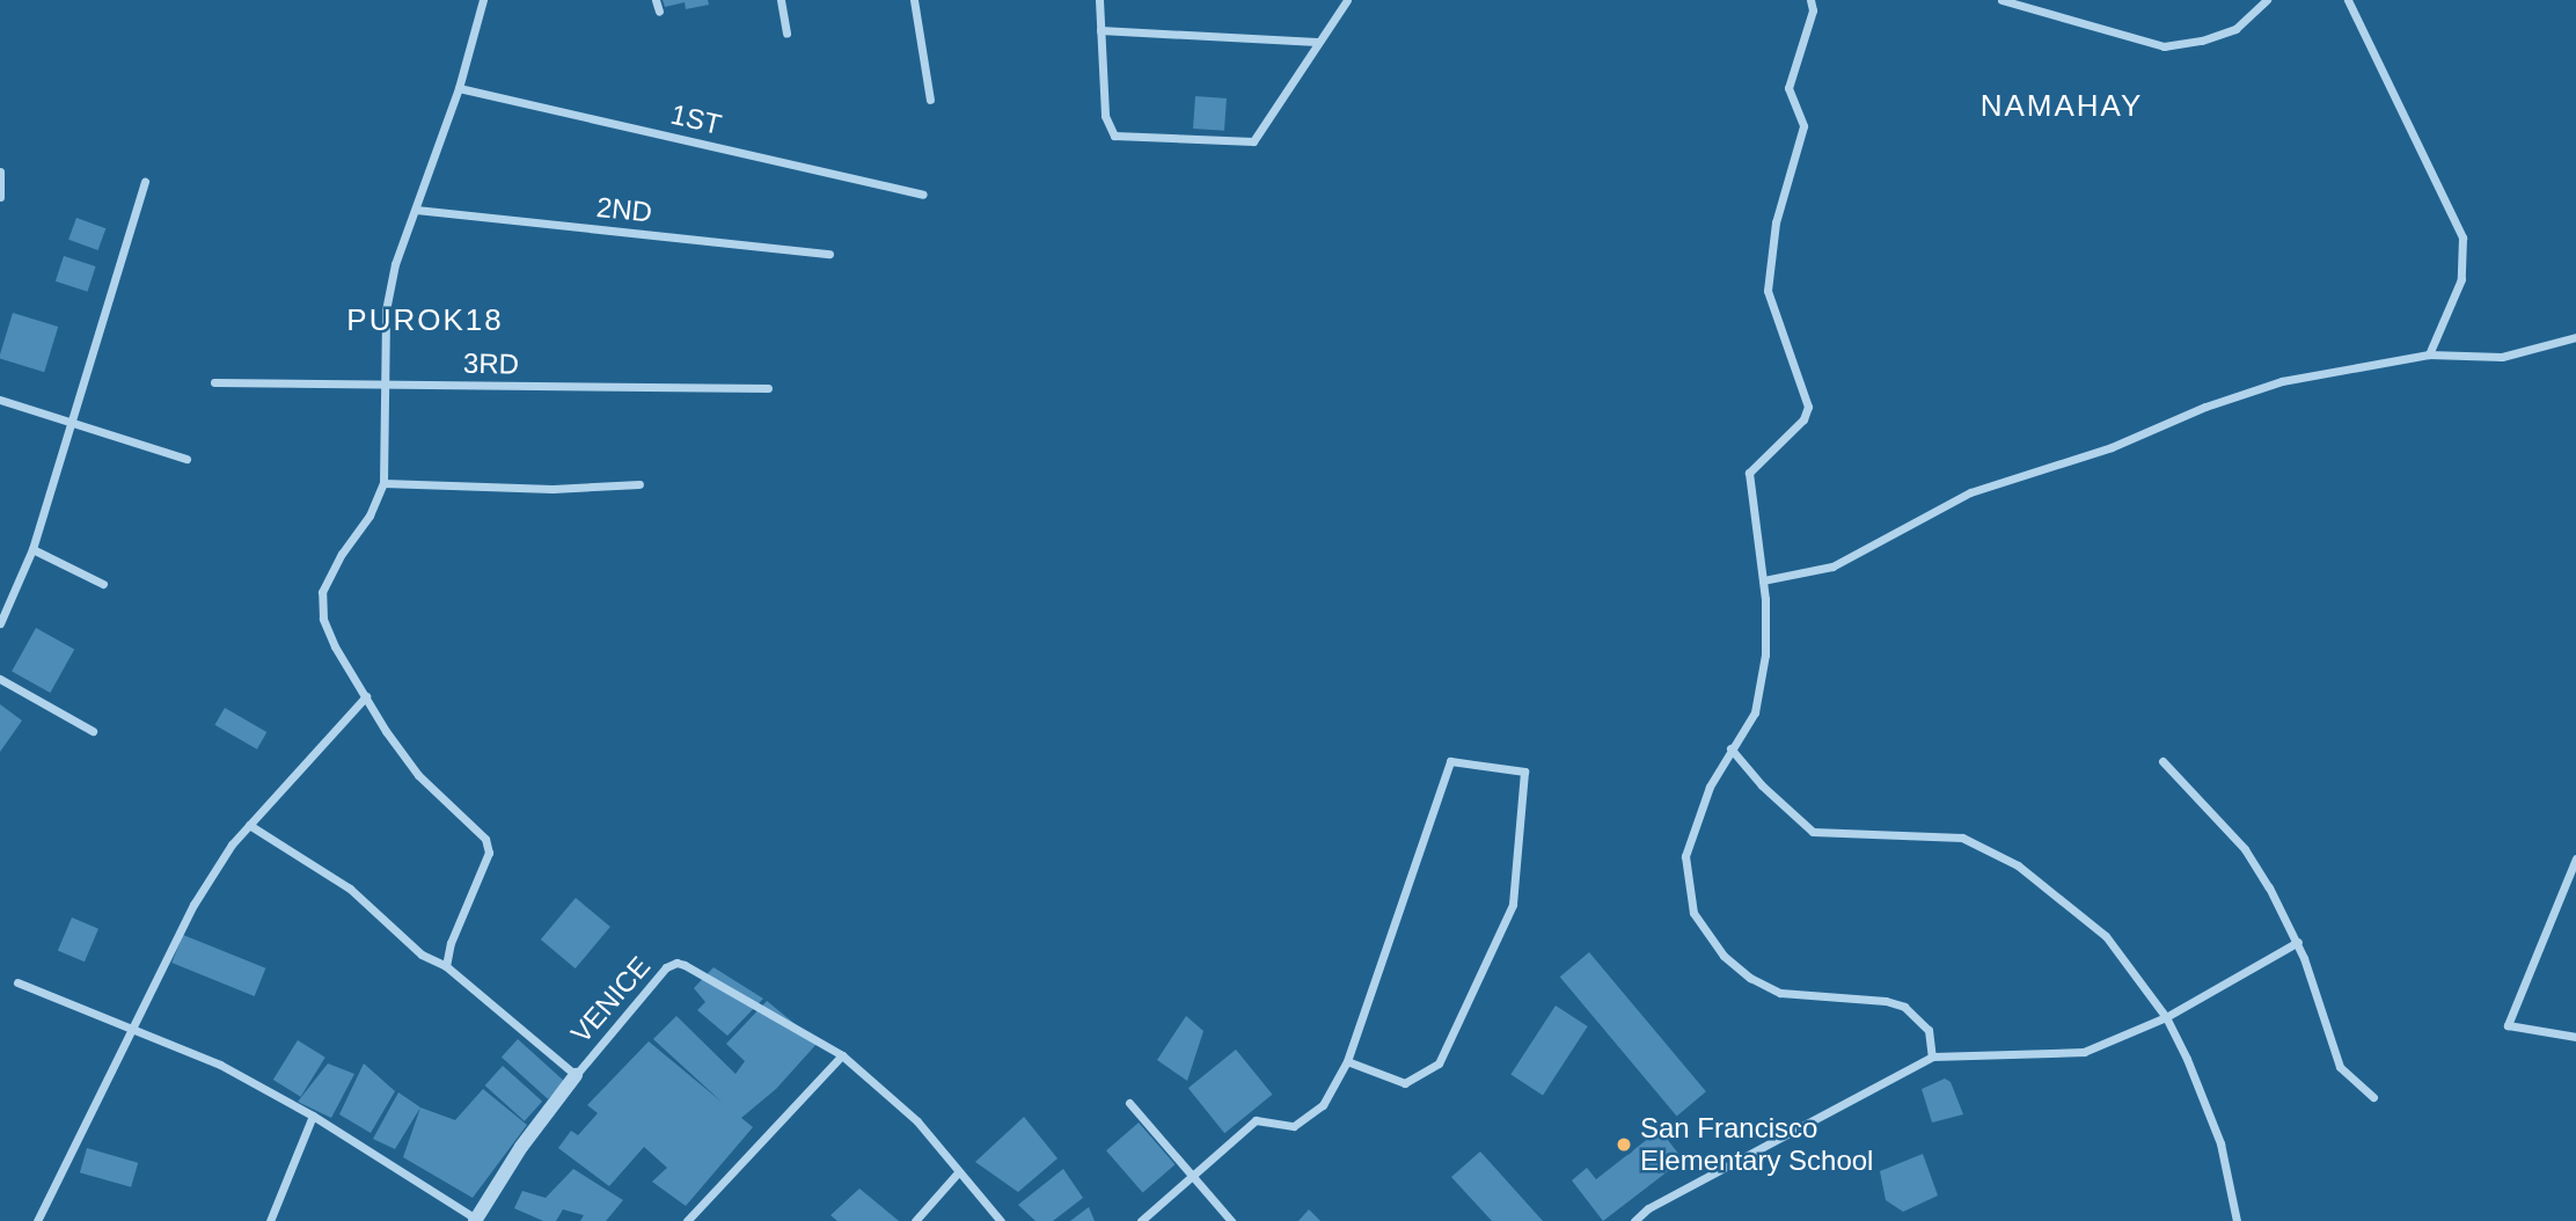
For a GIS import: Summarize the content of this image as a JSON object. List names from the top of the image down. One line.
{"streets":{"street":["1ST","2ND","3RD","VENICE"]},"districts":["NAMAHAY","PUROK18"],"places":["San Francisco Elementary School"]}
